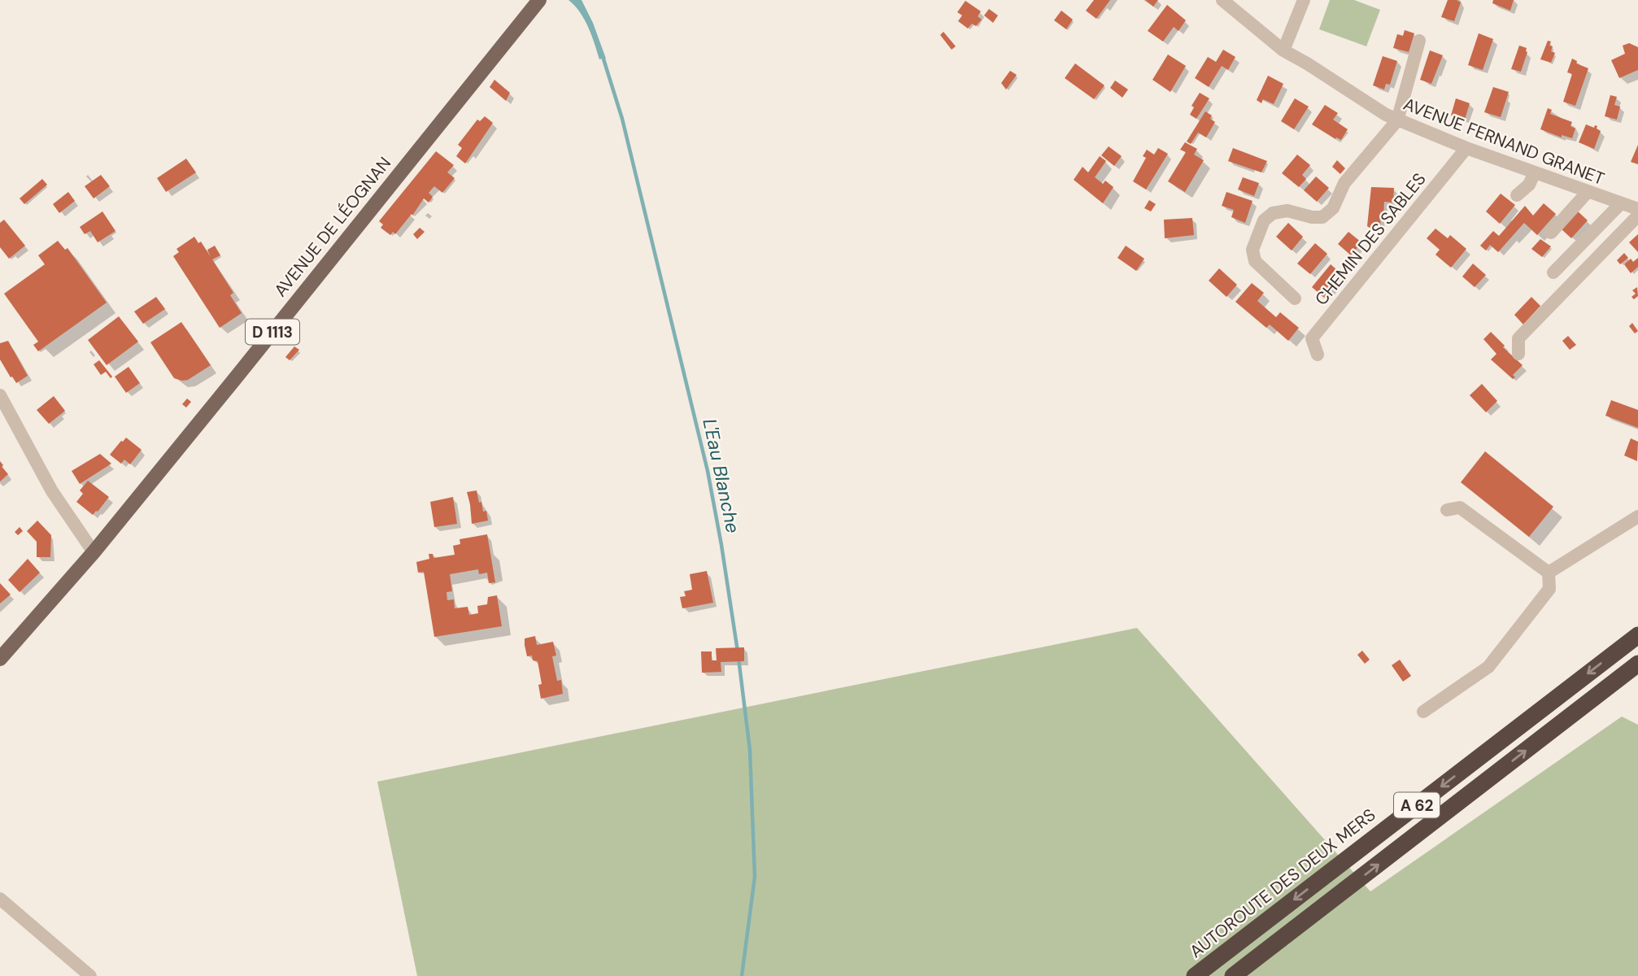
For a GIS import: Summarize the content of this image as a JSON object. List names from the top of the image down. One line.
{"streets":{"highway":["A 62","AUTOROUTE DES DEUX MERS"],"main road":["AVENUE DE LÉOGNAN","D 1113"],"street":["AVENUE FERNAND GRANET","CHEMIN DES SABLES"]},"crossings":[["AVENUE FERNAND GRANET","CHEMIN DES SABLES"]],"water":["L'Eau Blanche"]}
